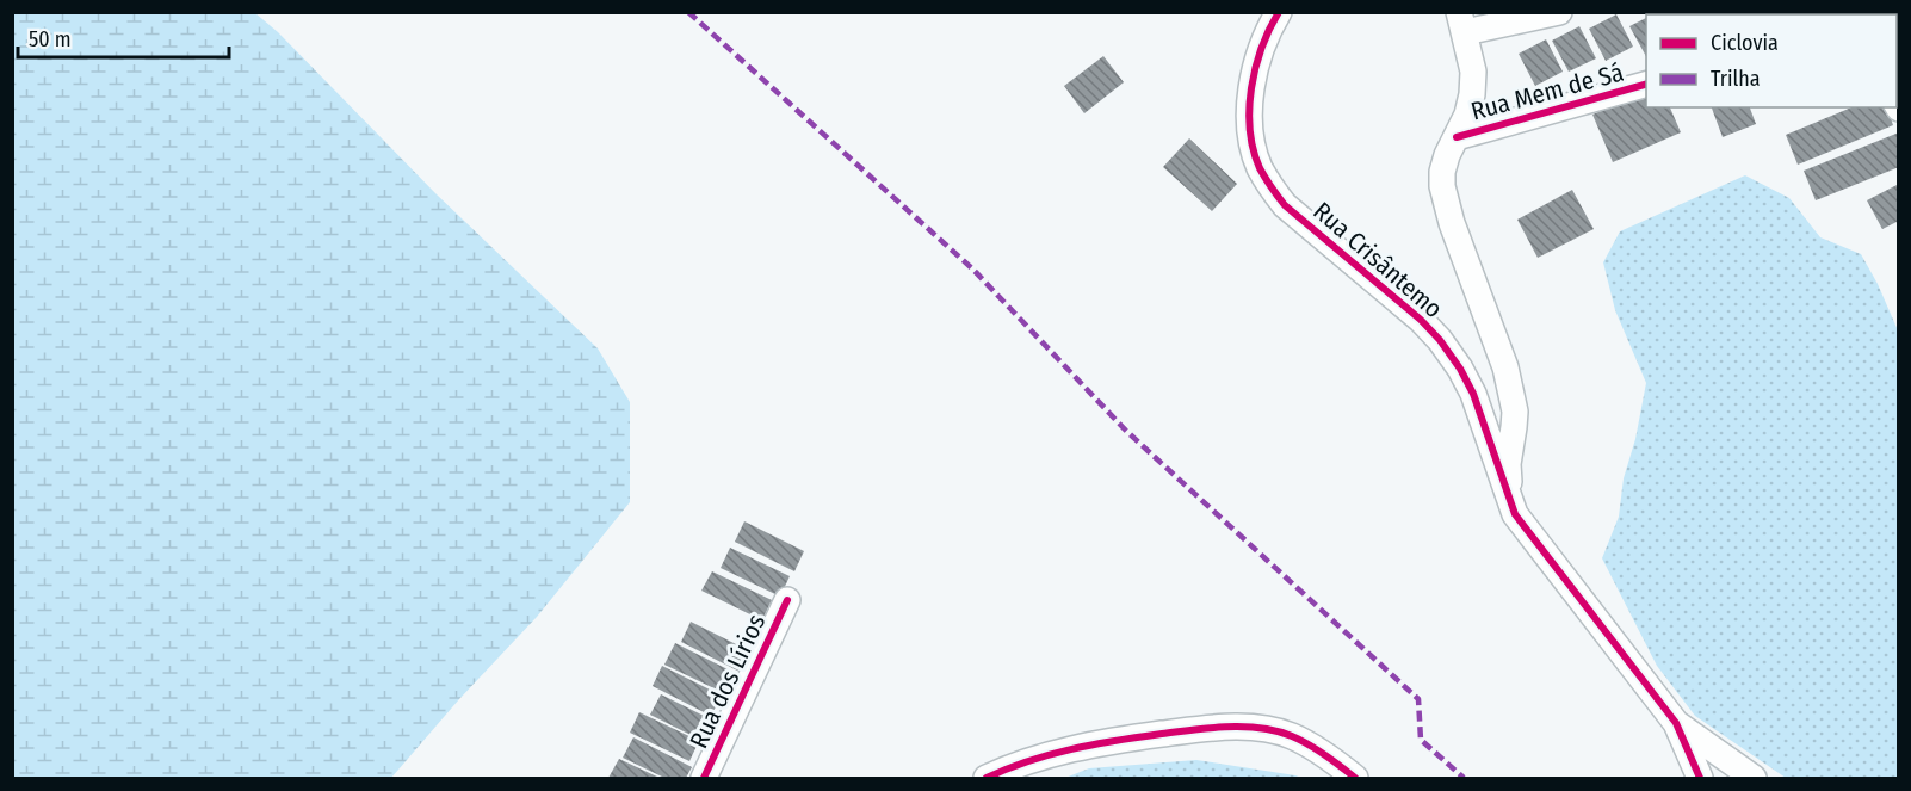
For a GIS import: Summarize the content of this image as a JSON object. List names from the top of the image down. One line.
{"streets":{"street":["Rua Mem de Sá","Rua Crisântemo","Rua dos Lírios"]},"legend":["Ciclovia","Trilha"],"scale_bar":"50 m"}
